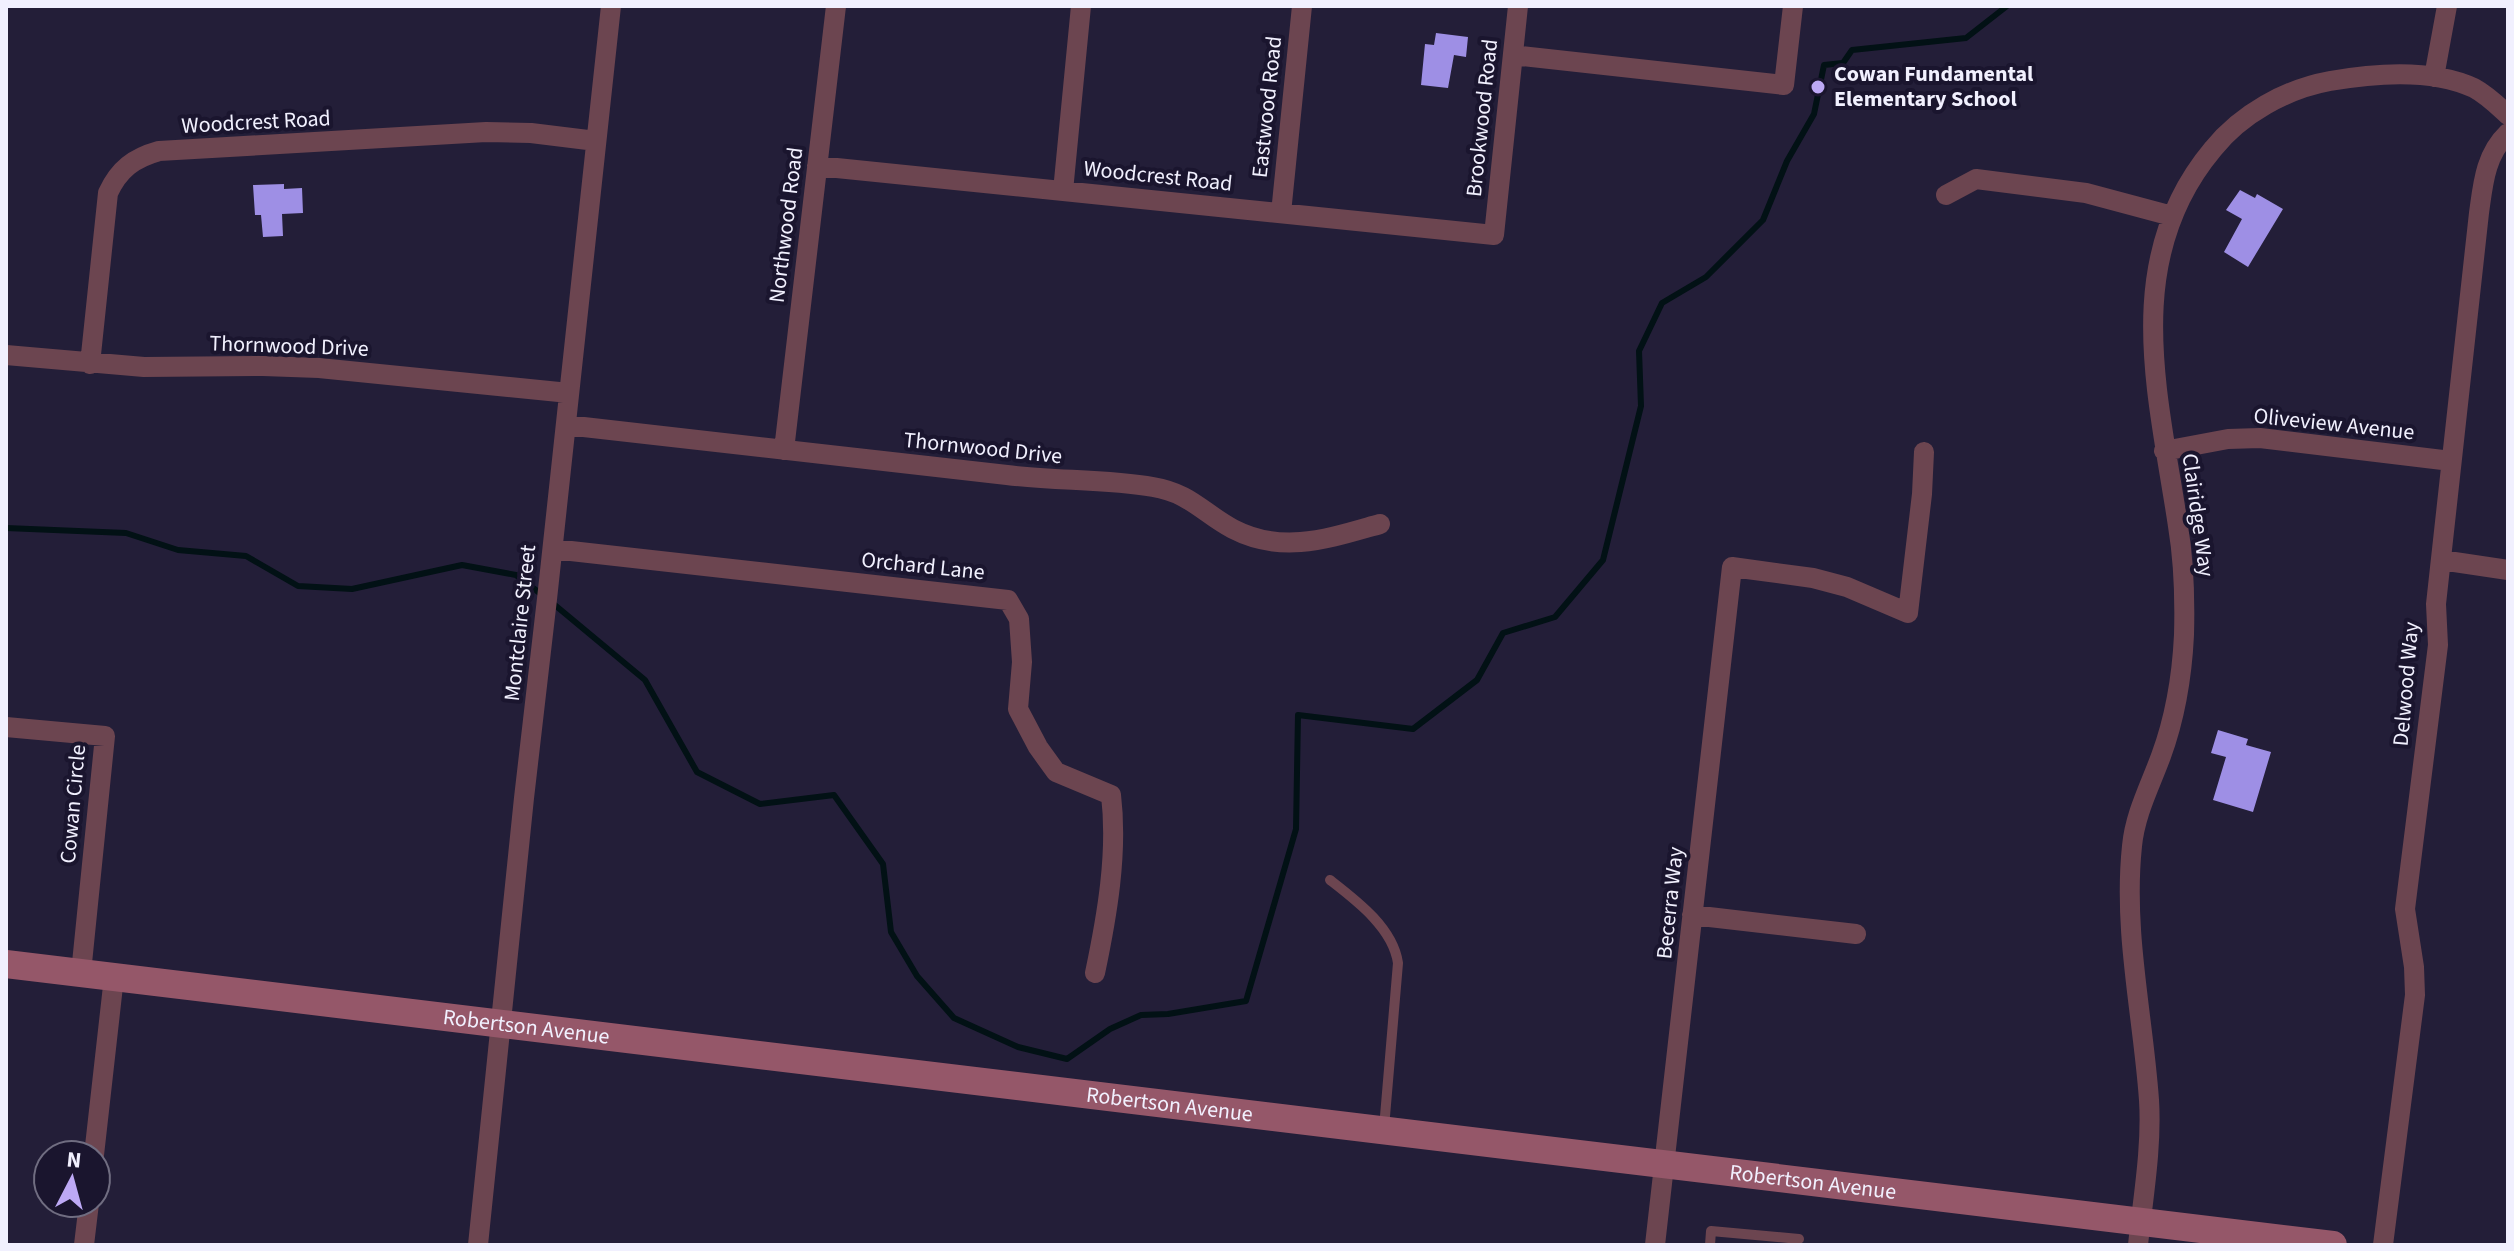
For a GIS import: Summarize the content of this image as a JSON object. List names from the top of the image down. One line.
{"streets":{"street":["Eastwood Road","Brookwood Road","Woodcrest Road","Northwood Road","Thornwood Drive","Oliveview Avenue","Clairidge Way","Orchard Lane","Montclaire Street","Delwood Way","Cowan Circle","Becerra Way","Robertson Avenue"]},"crossings":[["Eastwood Road","Woodcrest Road"],["Brookwood Road","Woodcrest Road"],["Woodcrest Road","Northwood Road"],["Woodcrest Road","Thornwood Drive"],["Woodcrest Road","Montclaire Street"],["Northwood Road","Thornwood Drive"],["Thornwood Drive","Montclaire Street"],["Oliveview Avenue","Clairidge Way"],["Oliveview Avenue","Delwood Way"],["Clairidge Way","Robertson Avenue"],["Orchard Lane","Montclaire Street"],["Montclaire Street","Robertson Avenue"],["Cowan Circle","Robertson Avenue"],["Becerra Way","Robertson Avenue"]],"places":["Cowan Fundamental Elementary School"],"north":"top"}
